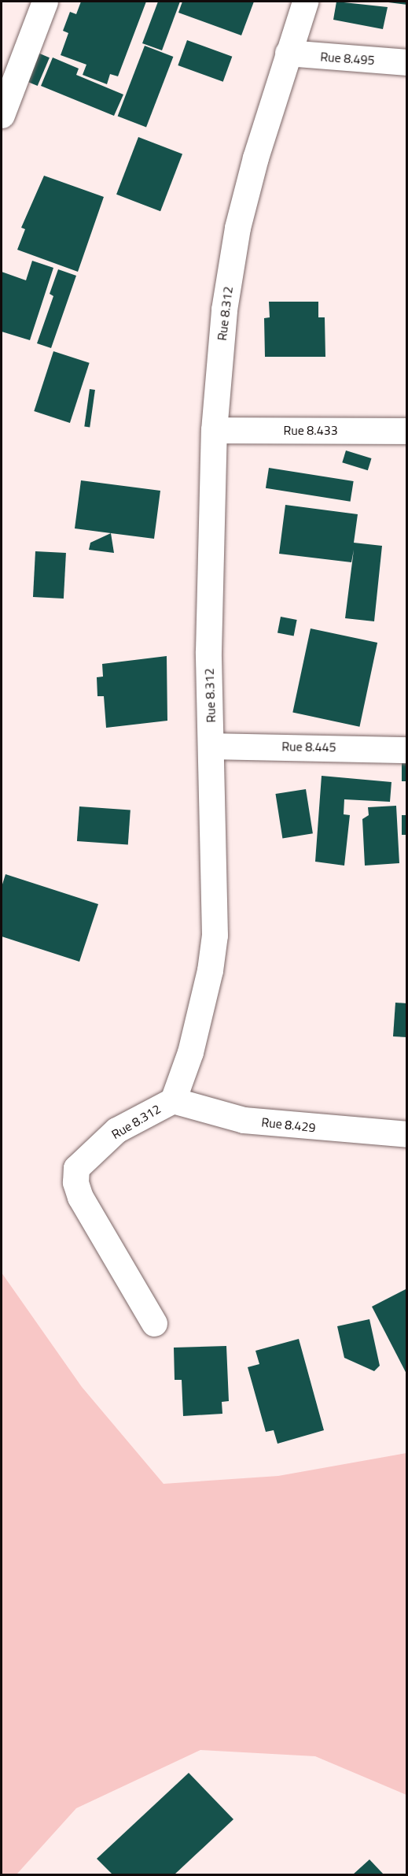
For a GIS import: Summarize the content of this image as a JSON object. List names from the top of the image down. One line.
{"streets":{"street":["Rue 8.495","Rue 8.312","Rue 8.433","Rue 8.445","Rue 8.429"]},"crossings":[["Rue 8.495","Rue 8.312"],["Rue 8.312","Rue 8.433"],["Rue 8.312","Rue 8.445"],["Rue 8.312","Rue 8.429"]]}
